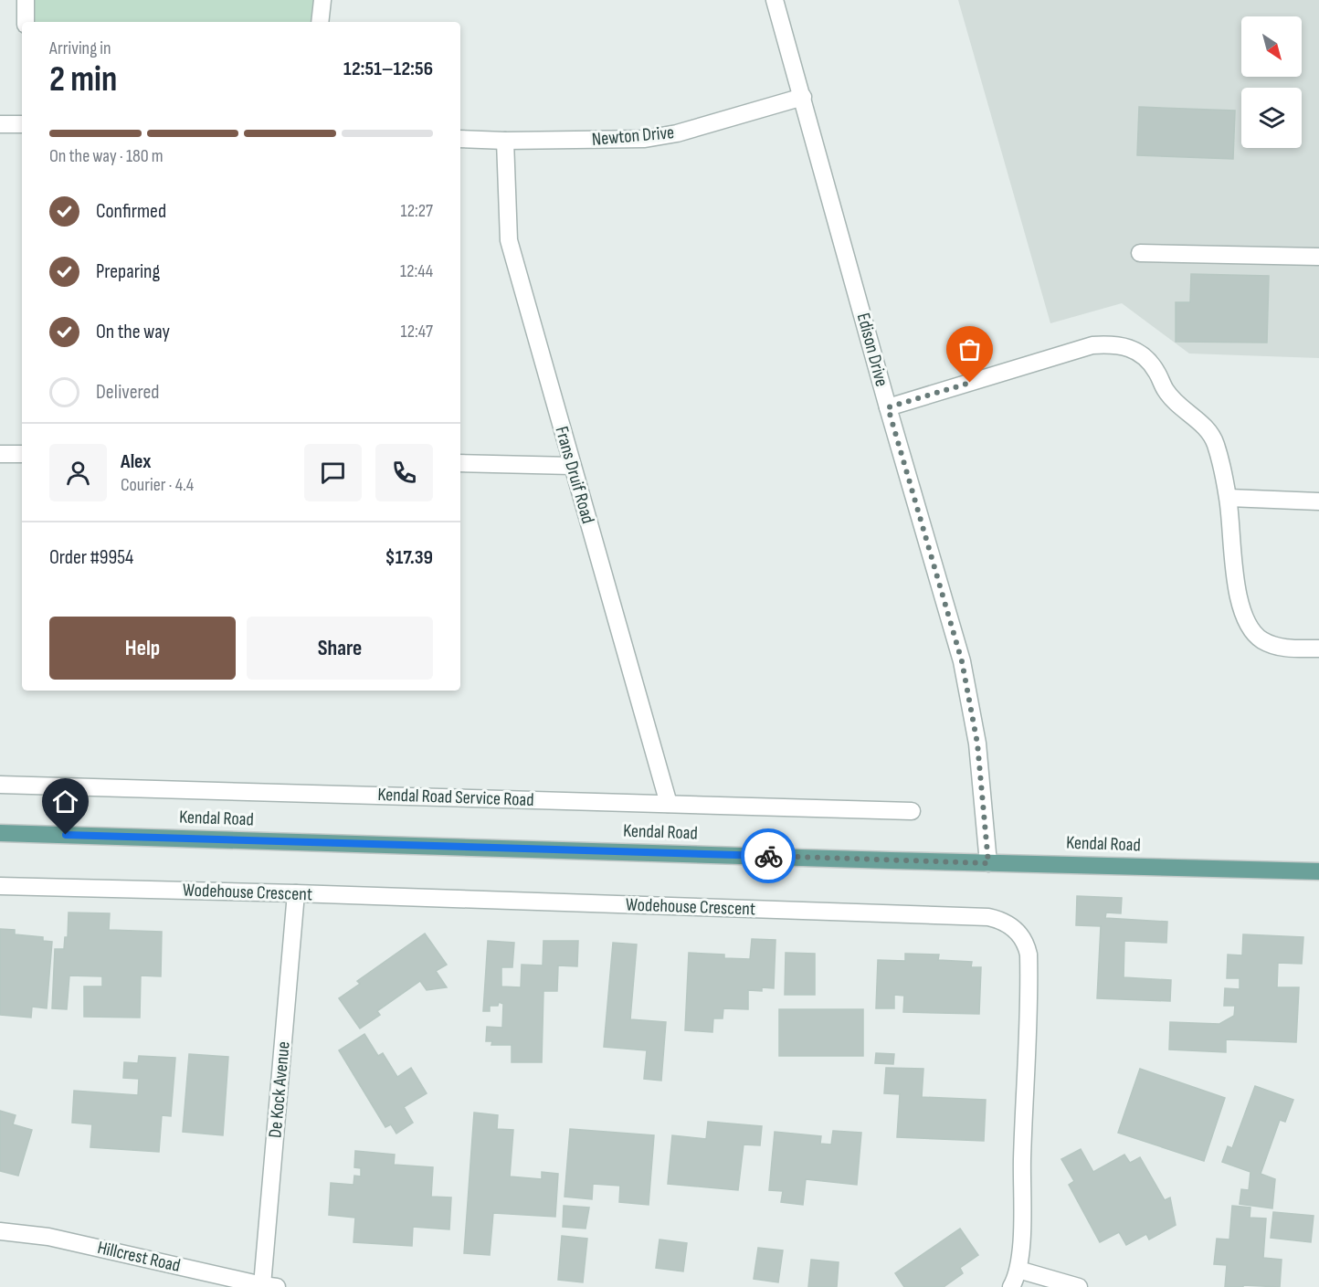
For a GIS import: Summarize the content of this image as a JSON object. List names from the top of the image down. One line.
{"streets":{"main road":["Kendal Road"],"street":["Newton Drive","Edison Drive","Frans Druif Road","Kendal Road Service Road","Wodehouse Crescent","De Kock Avenue","Hillcrest Road"]},"crossings":[["Newton Drive","Edison Drive"],["Newton Drive","Frans Druif Road"],["Edison Drive","Kendal Road"],["Frans Druif Road","Kendal Road Service Road"],["Wodehouse Crescent","De Kock Avenue"],["De Kock Avenue","Hillcrest Road"]],"north":"bottom right","page":{"heading":["2 min","Arriving in","12:51–12:56"],"panel":["Alex","Courier · 4.4","Order #9954","$17.39"],"bar":"On the way · 180 m","list":[["Confirmed","12:27"],["Preparing","12:44"],["On the way","12:47"],"Delivered"],"buttons":["Help","Share"]}}
